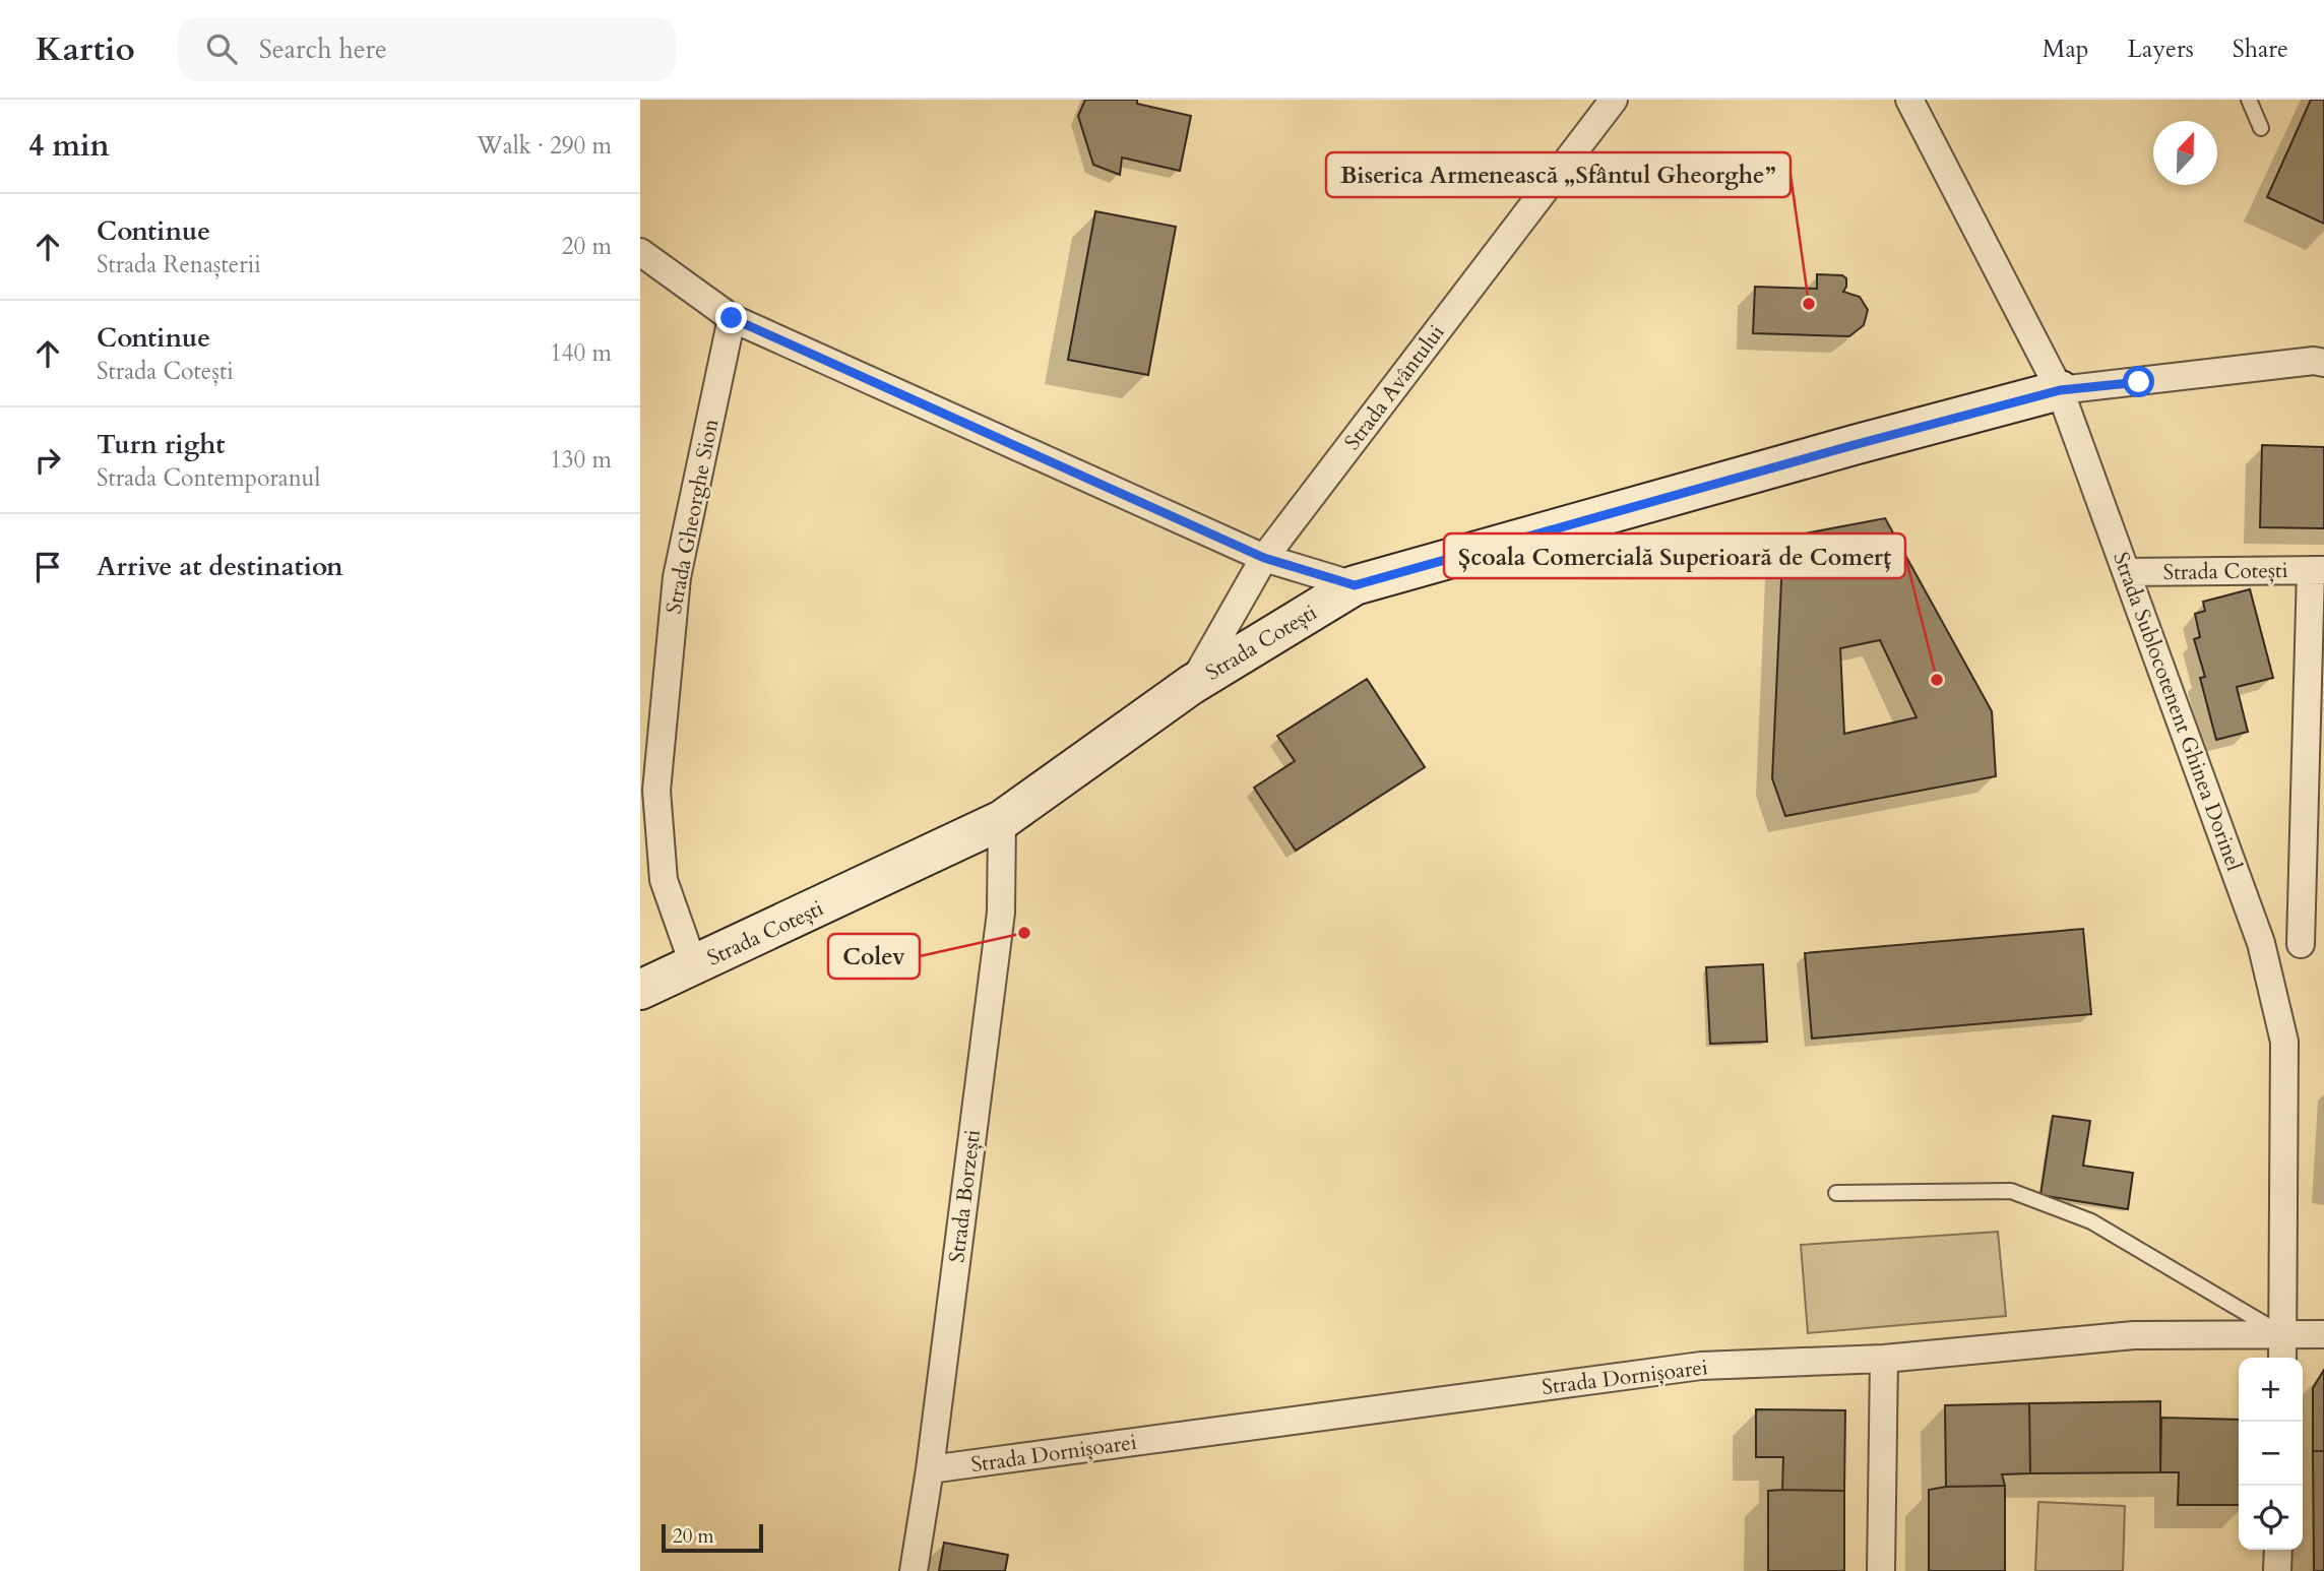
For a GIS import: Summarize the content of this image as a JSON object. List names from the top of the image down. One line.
{"streets":{"street":["Strada Avântului","Strada Gheorghe Sion","Strada Cotești","Strada Sublocotenent Ghinea Dorinel","Strada Borzești","Strada Dornișoarei"]},"crossings":[["Strada Avântului","Strada Cotești"],["Strada Gheorghe Sion","Strada Cotești"],["Strada Cotești","Strada Sublocotenent Ghinea Dorinel"],["Strada Cotești","Strada Borzești"],["Strada Sublocotenent Ghinea Dorinel","Strada Dornișoarei"],["Strada Borzești","Strada Dornișoarei"]],"places":["Biserica Armenească „Sfântul Gheorghe”","Școala Comercială Superioară de Comerț","Colev"],"scale_bar":"20 m","north":"top","page":{"header":"Kartio","search":"Search here","nav":["Map","Layers","Share"],"heading":["4 min","Walk · 290 m"],"list":[["Continue","Strada Renașterii","20 m"],["Continue","Strada Cotești","140 m"],["Turn right","Strada Contemporanul","130 m"],"Arrive at destination"],"map_buttons":["+","−"],"scale":"20 m"}}
